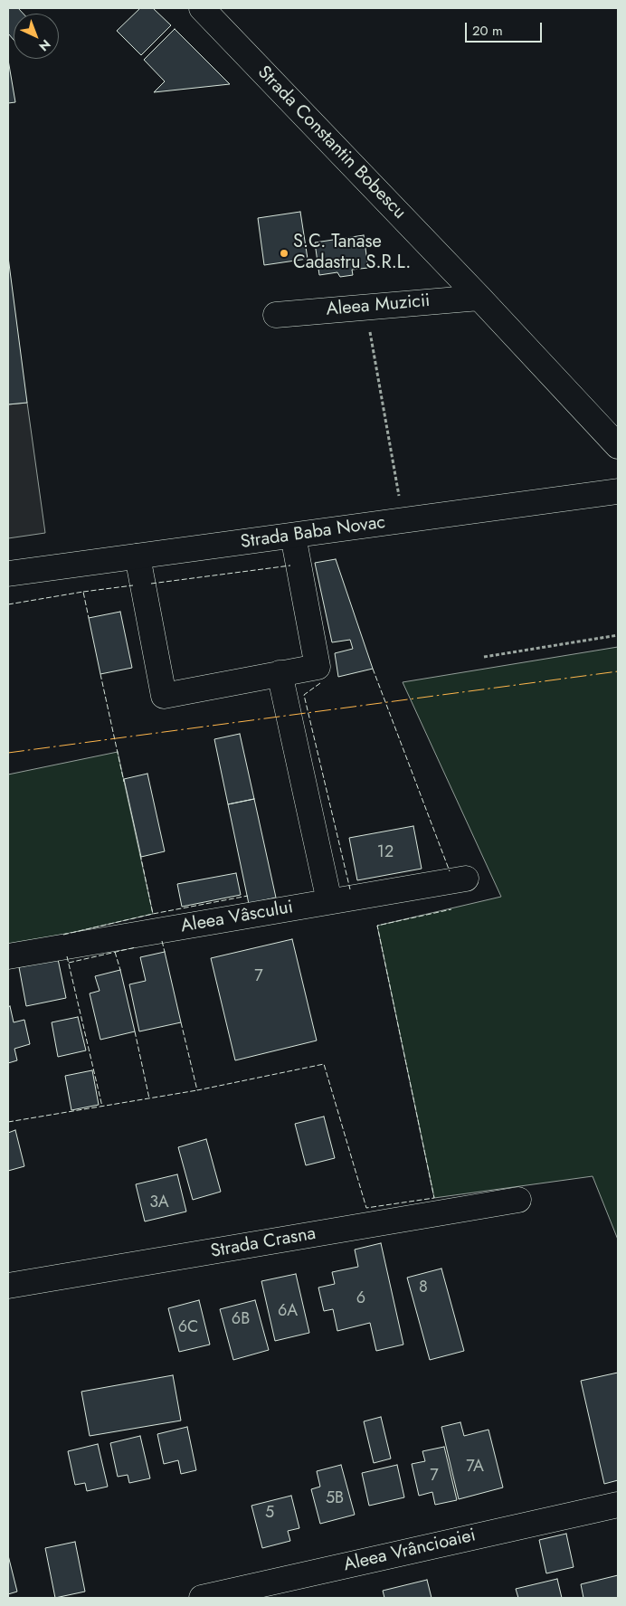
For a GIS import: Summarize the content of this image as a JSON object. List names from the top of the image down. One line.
{"streets":{"street":["Strada Constantin Bobescu","Aleea Muzicii","Strada Baba Novac","Aleea Vâscului","Strada Crasna","Aleea Vrâncioaiei"]},"crossings":[["Strada Constantin Bobescu","Aleea Muzicii"]],"places":["S.C. Tanase Cadastru S.R.L."],"house_numbers":["12","7","3A","8","6","6A","6B","6C","7A","7","5B","5"],"scale_bar":"20 m","north":"bottom right"}
